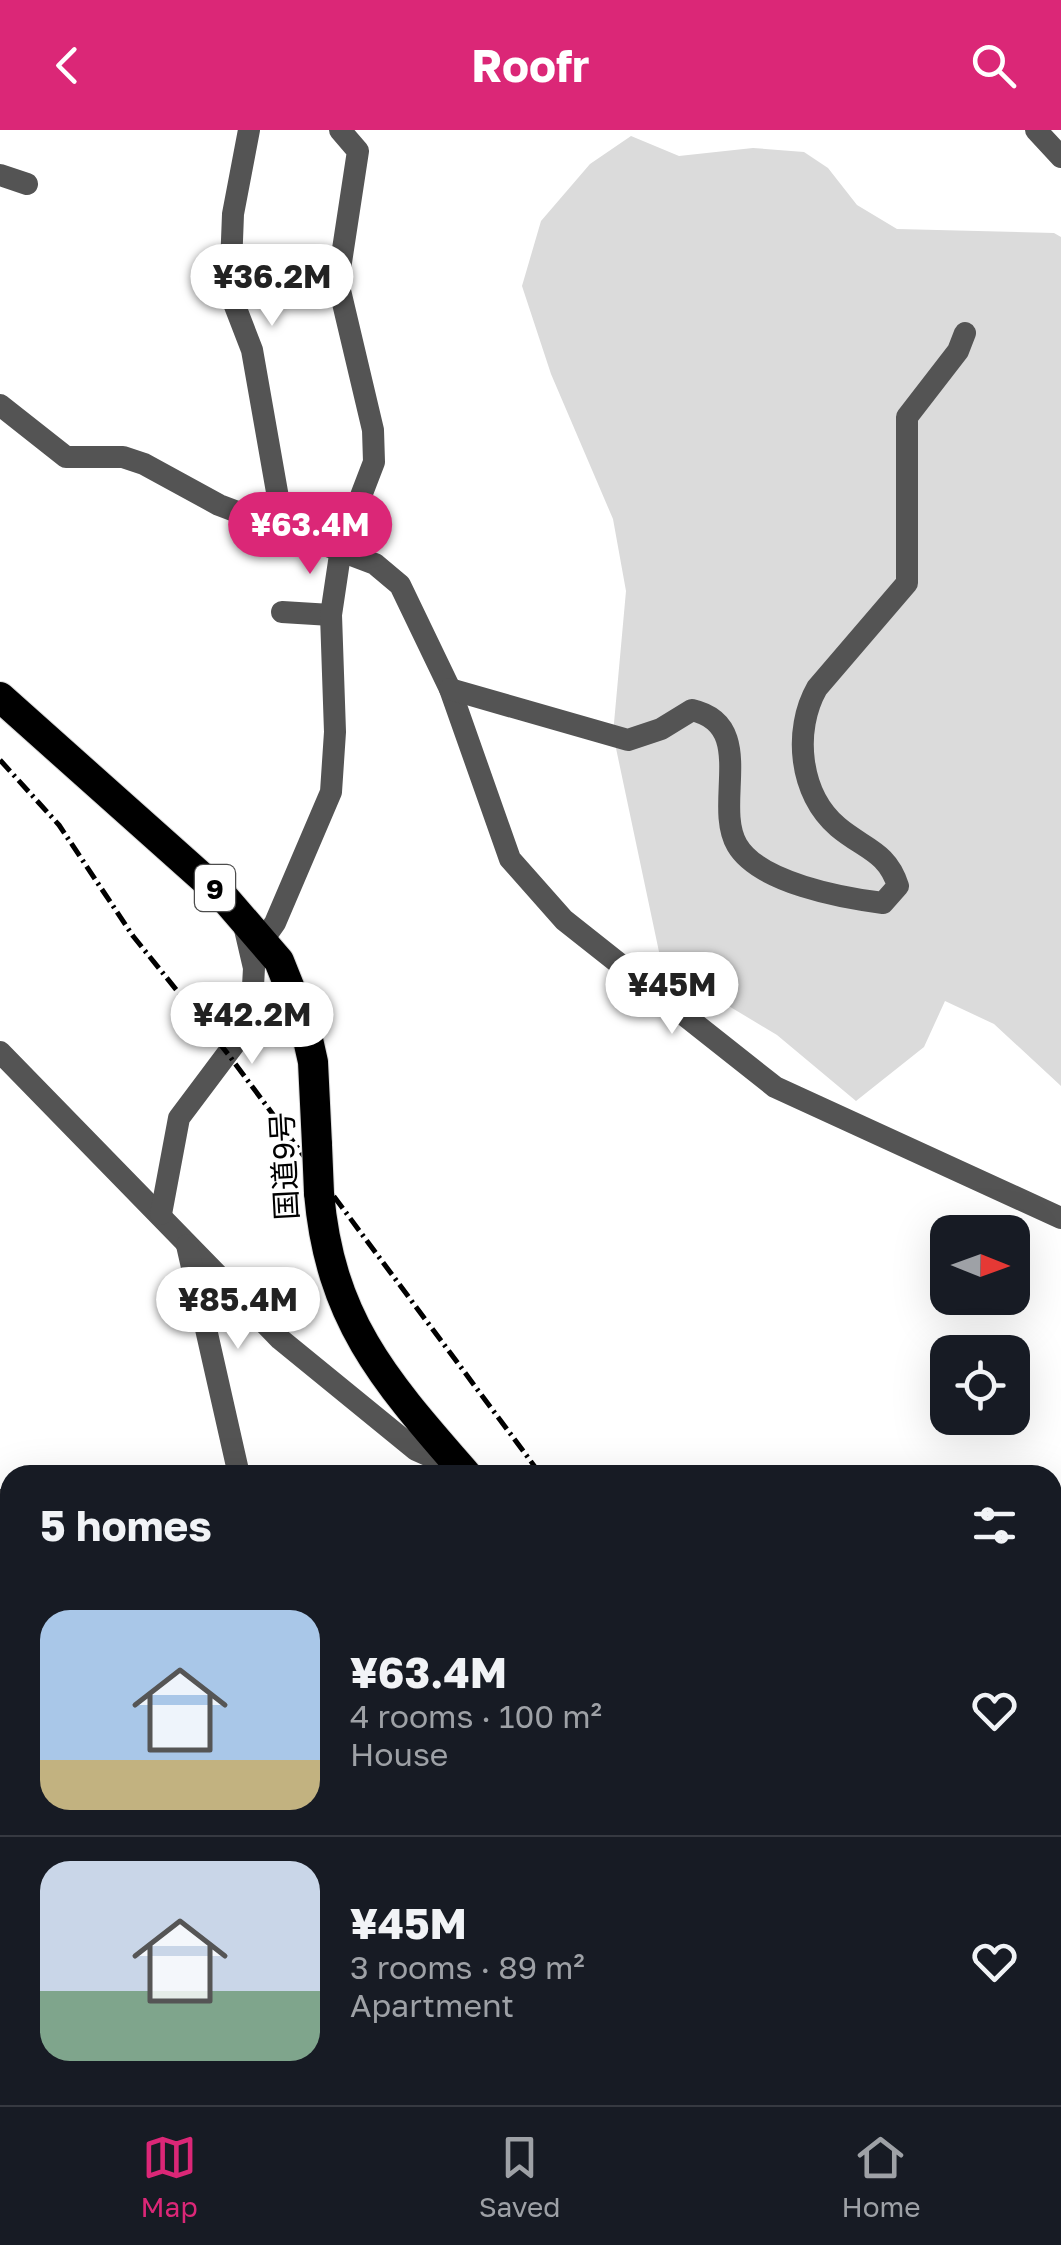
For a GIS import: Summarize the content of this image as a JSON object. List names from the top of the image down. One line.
{"streets":{"highway":["9","国道9号"]},"north":"right","page":{"header":"Roofr","price":["¥36.2M","¥63.4M","¥45M","¥42.2M","¥85.4M"],"heading":"5 homes","list":[{"name":"¥63.4M","note":"4 rooms · 100 m² · House"},{"name":"¥45M","note":"3 rooms · 89 m² · Apartment"}],"tabs":["Map","Saved","Home"]}}
